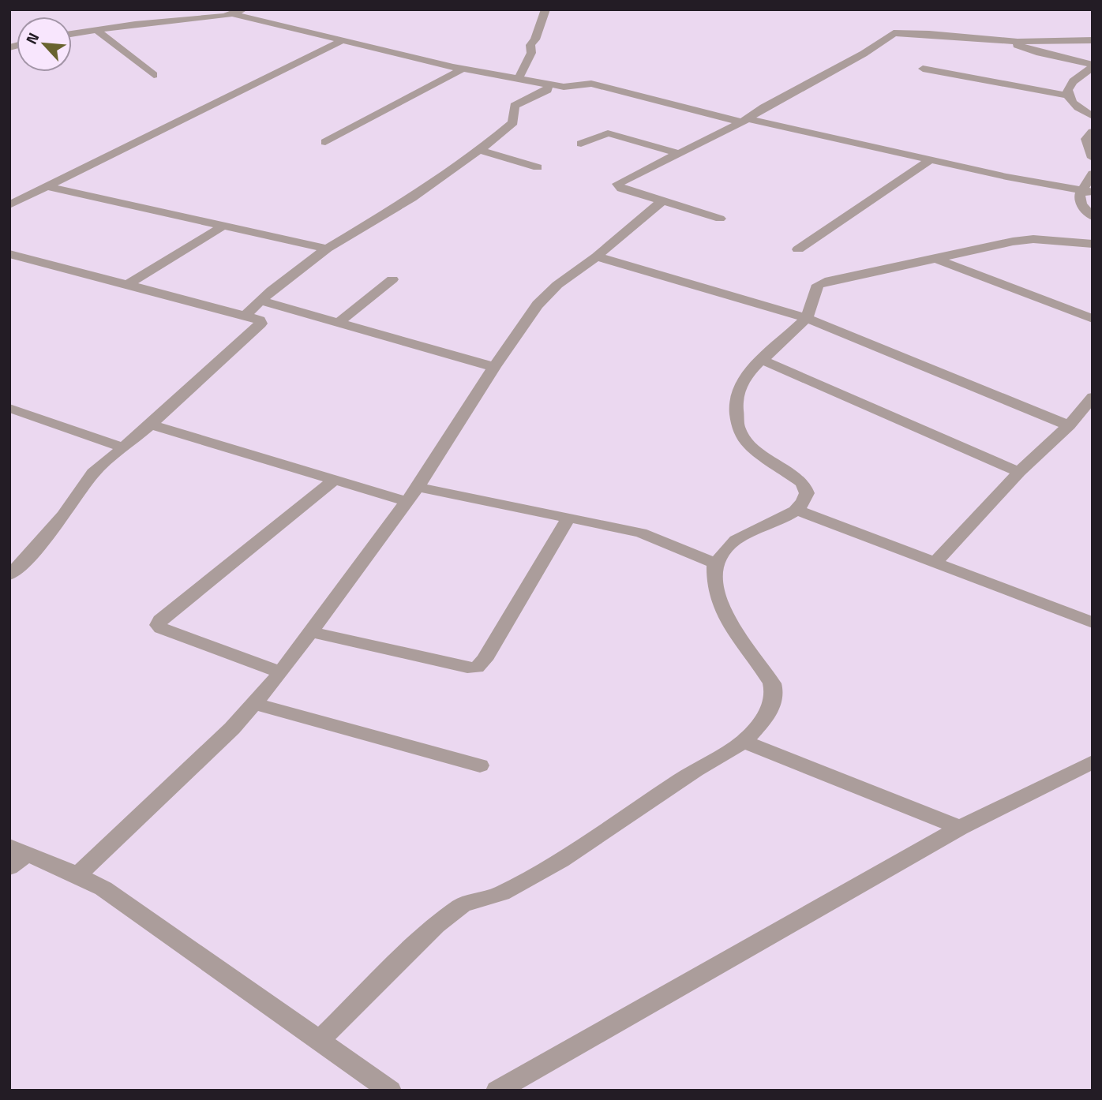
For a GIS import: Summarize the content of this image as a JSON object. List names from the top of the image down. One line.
{"north":"top left"}
